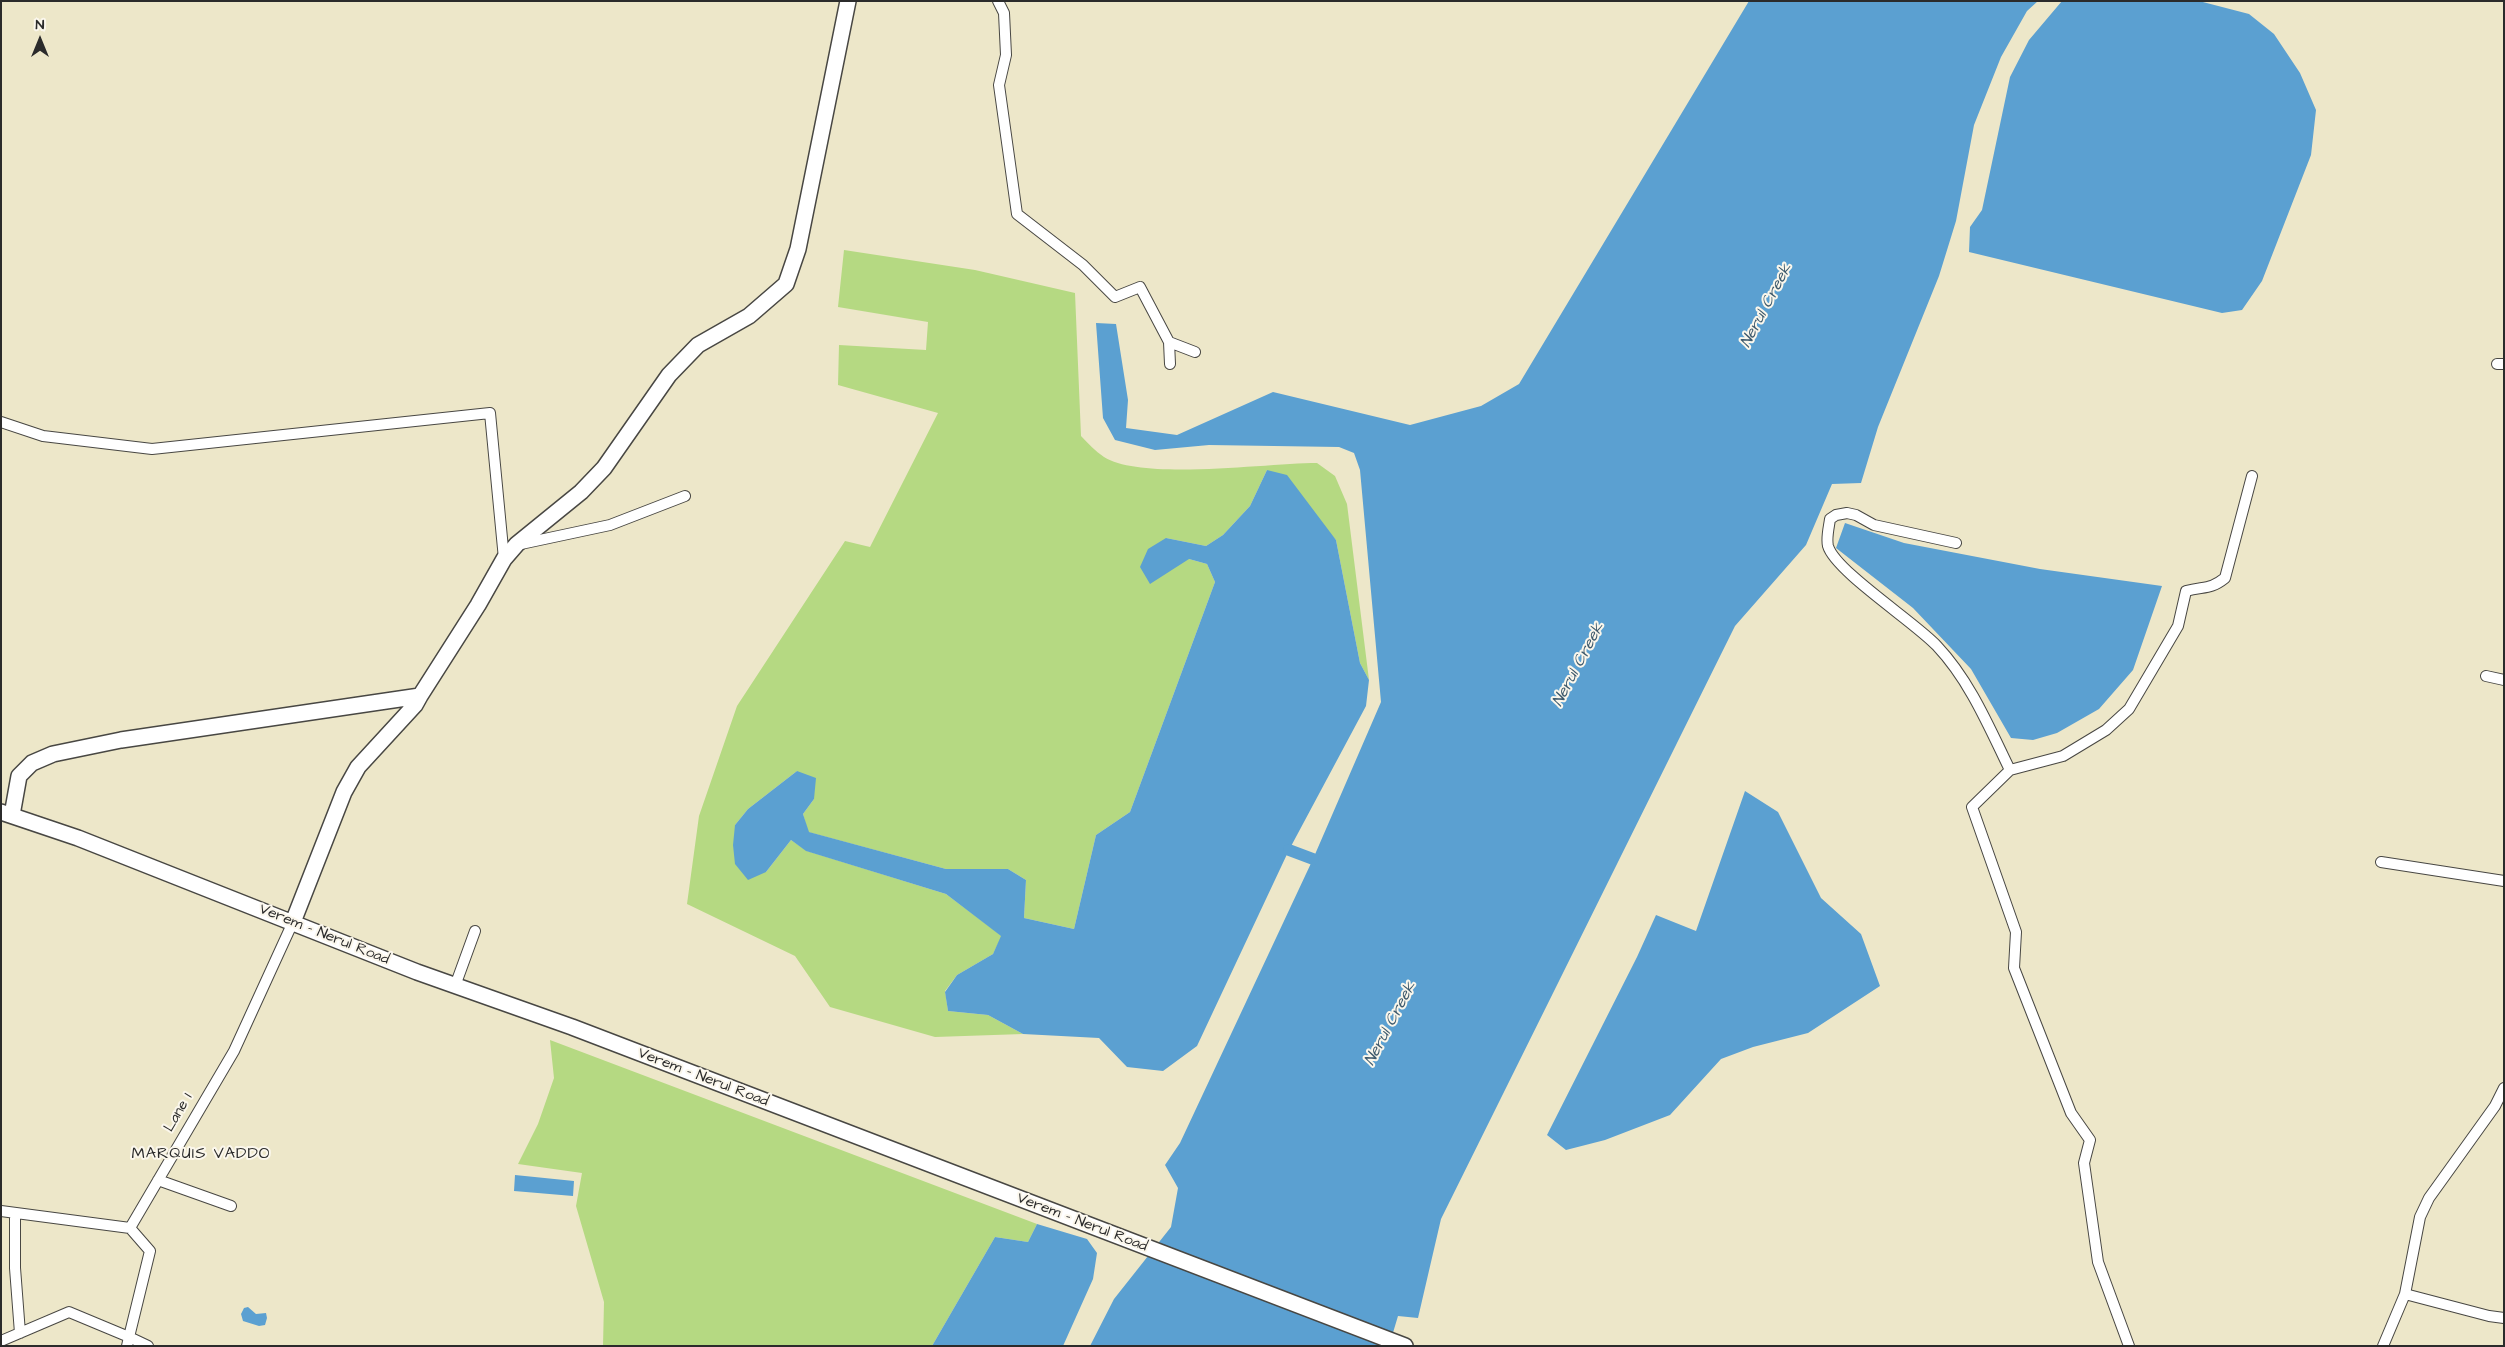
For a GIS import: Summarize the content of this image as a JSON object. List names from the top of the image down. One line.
{"streets":{"street":["Verem - Nerul Road","Lane 1"]},"crossings":[["Verem - Nerul Road","Lane 1"]],"districts":["MARQUIS VADDO"],"water":["Nerul Creek"],"north":"top"}
